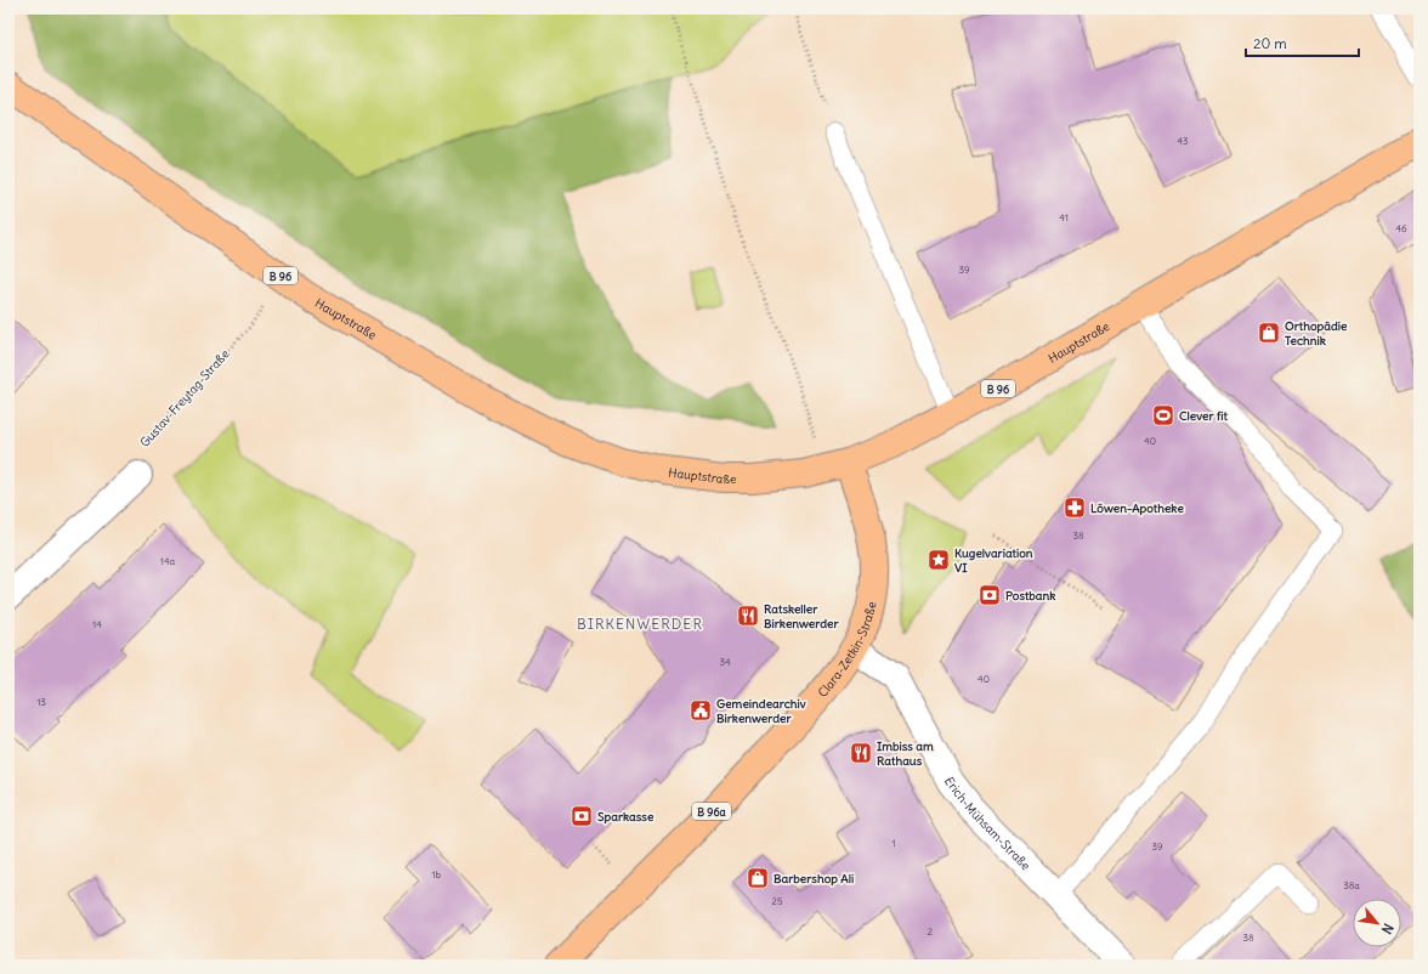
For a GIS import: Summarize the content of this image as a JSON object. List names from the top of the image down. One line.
{"streets":{"main road":["B 96","Hauptstraße","Clara-Zetkin-Straße","B 96a"],"street":["Erich-Mühsam-Straße"],"path":["Gustav-Freytag-Straße"]},"crossings":[["Hauptstraße","Gustav-Freytag-Straße"],["Hauptstraße","Clara-Zetkin-Straße"],["Clara-Zetkin-Straße","Erich-Mühsam-Straße"]],"districts":["BIRKENWERDER"],"places":{"shop":["Orthopädie Technik","Barbershop Ali"],"sports":["Clever fit"],"pharmacy":["Löwen-Apotheke"],"place":["Kugelvariation VI"],"bank":["Postbank","Sparkasse"],"restaurant":["Ratskeller Birkenwerder","Imbiss am Rathaus"],"public building":["Gemeindearchiv Birkenwerder"]},"house_numbers":["43","41","46","39","40","38","14a","14","34","40","13","1","39","1b","38a","25","2","38"],"scale_bar":"20 m","north":"bottom right"}
